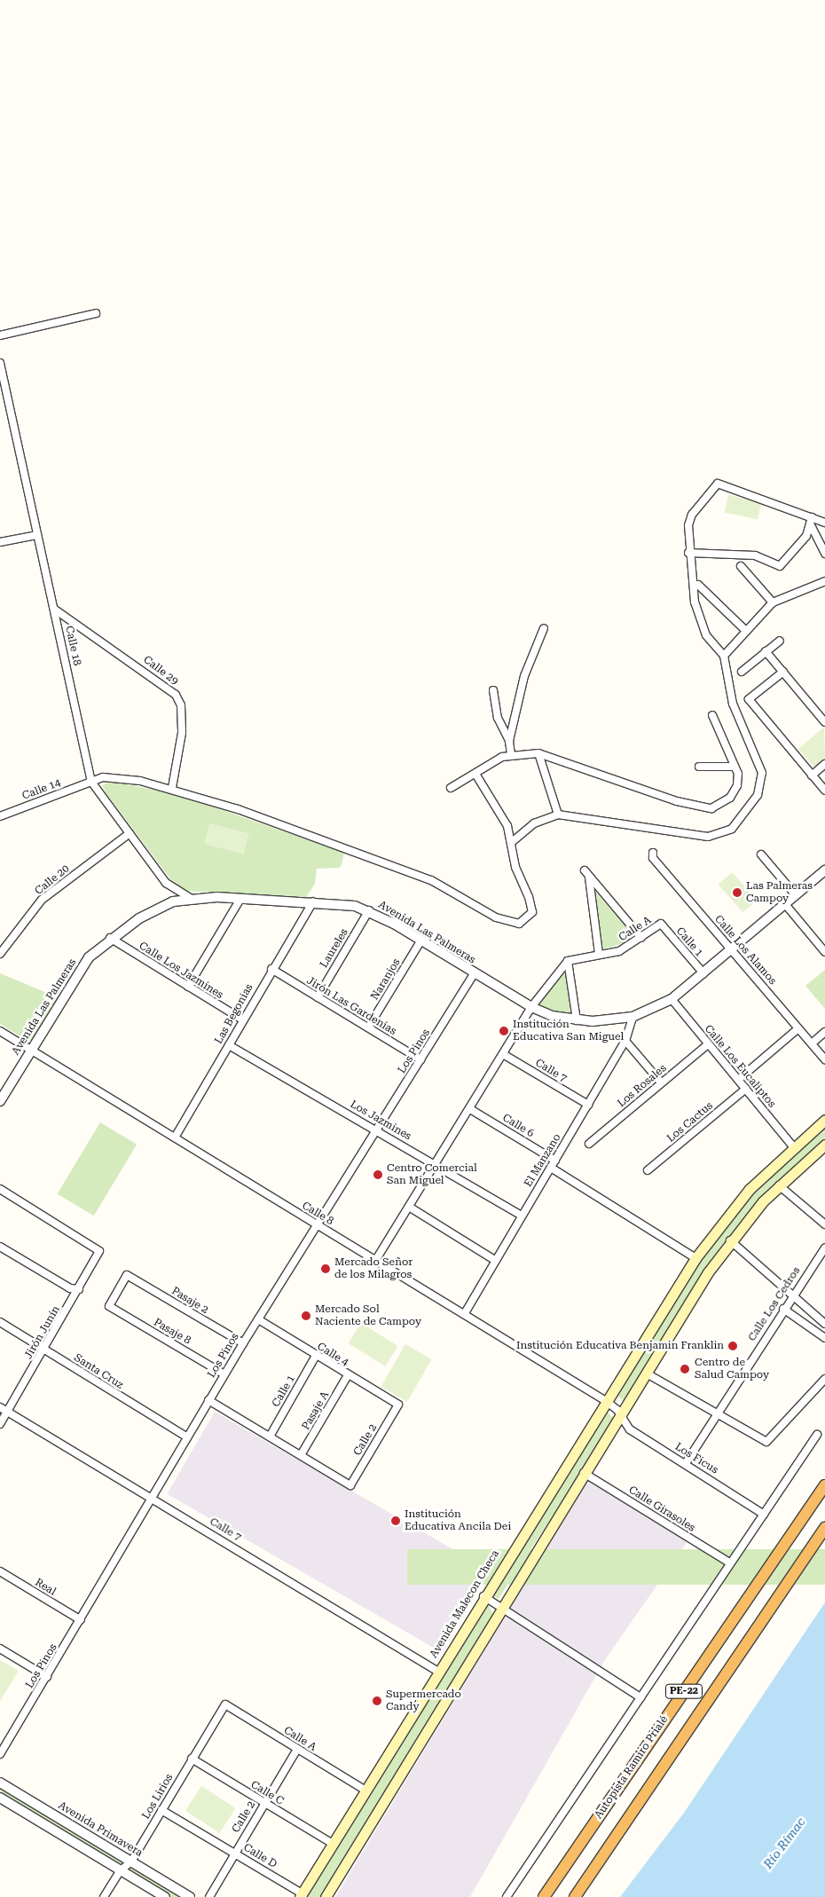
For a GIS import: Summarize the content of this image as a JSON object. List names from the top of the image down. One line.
{"streets":{"highway":["PE-22","Autopista Ramiro Prialé"],"main road":["Avenida Malecon Checa"],"street":["Calle 18","Calle 29","Calle 14","Calle 20","Calle A","Avenida Las Palmeras","Calle 1","Laureles","Calle Los Alamos","Calle Los Jazmines","Naranjos","Jirón Las Gardenias","Las Begonias","Los Pinos","Calle Los Eucaliptos","Calle 7","Los Rosales","Los Jazmines","Los Cactus","Calle 6","El Manzano","Calle 8","Pasaje 2","Calle Los Cedros","Pasaje 8","Jirón Junín","Calle 4","Santa Cruz","Pasaje A","Calle 2","Los Ficus","Calle Girasoles","Real","Calle C","Los Lirios","Avenida Primavera","Calle D"]},"crossings":[["Calle 18","Calle 29"],["Calle 18","Calle 14"],["Calle 18","Calle 20"],["Calle 18","Avenida Las Palmeras"],["Calle 29","Calle 14"],["Calle A","Calle 1"],["Calle A","Calle 2"],["Calle A","Avenida Malecon Checa"],["Calle A","Los Lirios"],["Avenida Las Palmeras","Calle 1"],["Avenida Las Palmeras","Laureles"],["Avenida Las Palmeras","Calle Los Alamos"],["Avenida Las Palmeras","Calle Los Jazmines"],["Avenida Las Palmeras","Naranjos"],["Avenida Las Palmeras","Las Begonias"],["Avenida Las Palmeras","Los Pinos"],["Avenida Las Palmeras","Calle Los Eucaliptos"],["Avenida Las Palmeras","El Manzano"],["Avenida Las Palmeras","Calle 8"],["Calle 1","Calle 4"],["Laureles","Jirón Las Gardenias"],["Calle Los Jazmines","Las Begonias"],["Naranjos","Jirón Las Gardenias"],["Jirón Las Gardenias","Las Begonias"],["Jirón Las Gardenias","Los Pinos"],["Las Begonias","Los Jazmines"],["Las Begonias","Calle 8"],["Los Pinos","Calle 7"],["Los Pinos","Los Jazmines"],["Los Pinos","Calle 8"],["Los Pinos","Pasaje 2"],["Los Pinos","Pasaje 8"],["Los Pinos","Calle 4"],["Los Pinos","Santa Cruz"],["Los Pinos","Real"],["Calle Los Eucaliptos","Los Rosales"],["Calle Los Eucaliptos","Los Cactus"],["Calle Los Eucaliptos","Avenida Malecon Checa"],["Calle 7","El Manzano"],["Calle 7","Jirón Junín"],["Calle 7","Avenida Malecon Checa"],["Los Jazmines","El Manzano"],["Calle 6","El Manzano"],["El Manzano","Calle 8"],["Calle 8","Los Ficus"],["Calle 8","Avenida Malecon Checa"],["Pasaje 2","Pasaje 8"],["Calle Los Cedros","Los Ficus"],["Jirón Junín","Santa Cruz"],["Calle 4","Pasaje A"],["Calle 4","Calle 2"],["Pasaje A","Calle 2"],["Calle 2","Calle C"],["Calle 2","Calle D"],["Avenida Malecon Checa","Calle C"],["Avenida Malecon Checa","Calle D"],["Calle C","Los Lirios"],["Los Lirios","Avenida Primavera"],["Los Lirios","Calle D"]],"water":["Río Rímac"],"places":["Las Palmeras Campoy","Institución Educativa San Miguel","Centro Comercial San Miguel","Mercado Señor de los Milagros","Mercado Sol Naciente de Campoy","Institución Educativa Benjamin Franklin","Centro de Salud Campoy","Institución Educativa Ancila Dei","Supermercado Candy"]}
